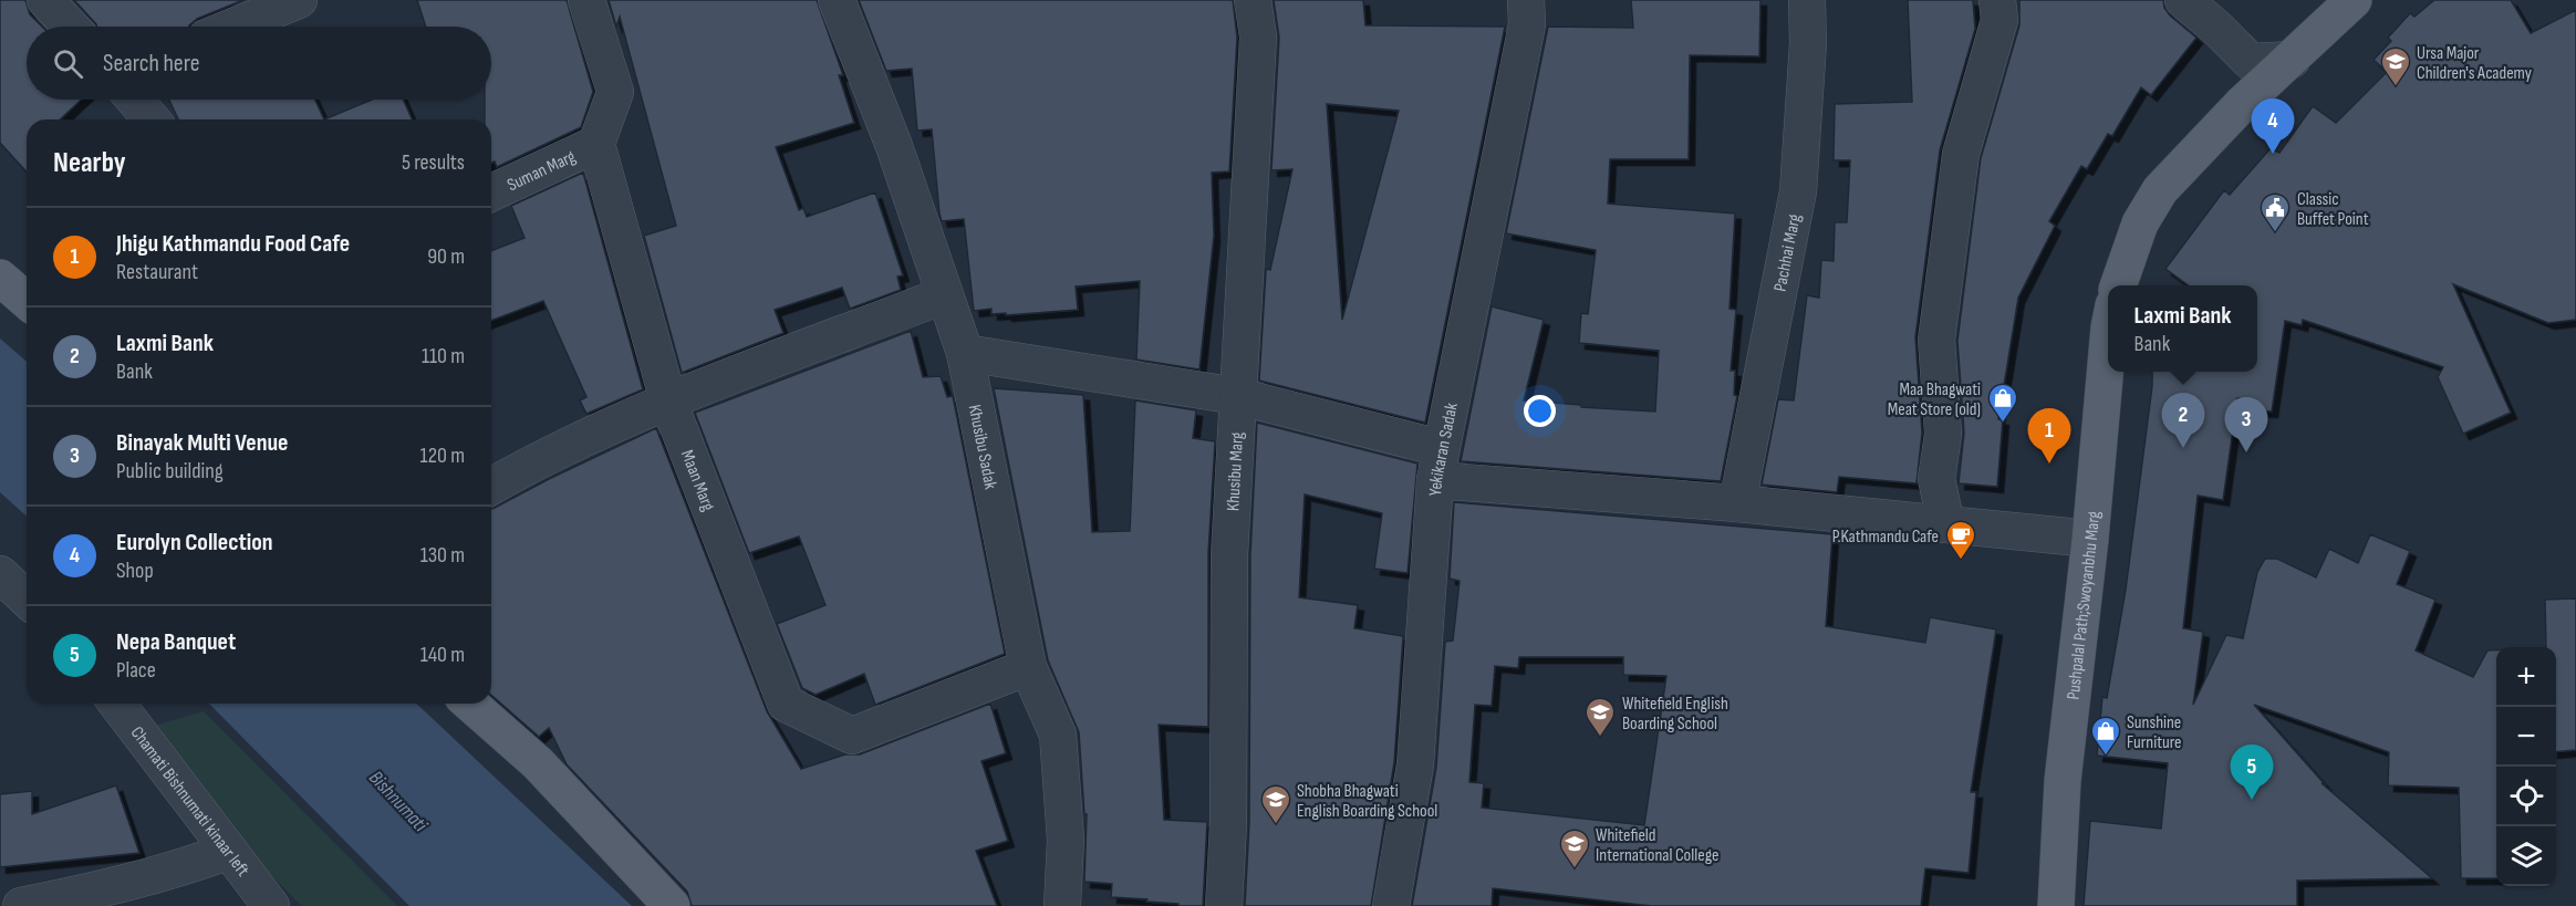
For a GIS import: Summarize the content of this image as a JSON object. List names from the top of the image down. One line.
{"streets":{"main road":["Pushpalal Path;Swoyanbhu Marg"],"street":["Suman Marg","Pachhai Marg","Khusibu Sadak","Yekikaran Sadak","Khusibu Marg","Maan Marg","Chamati Bishnumati kinaar left"]},"crossings":[["Suman Marg","Maan Marg"],["Khusibu Sadak","Maan Marg"]],"water":["Bishnumati"],"places":{"school or university":["Ursa Major Children's Academy","Whitefield English Boarding School","Shobha Bhagwati English Boarding School","Whitefield International College"],"public building":["Classic Buffet Point"],"shop":["Maa Bhagwati Meat Store (old)","Sunshine Furniture"],"cafe":["P.Kathmandu Cafe"]},"page":{"search":"Search here","pins":["4","2","3","1","5"],"heading":["Nearby","5 results"],"list":[{"mark":"1","name":"Jhigu Kathmandu Food Cafe","note":"Restaurant","value":"90 m"},{"mark":"2","name":"Laxmi Bank","note":"Bank","value":"110 m"},{"mark":"3","name":"Binayak Multi Venue","note":"Public building","value":"120 m"},{"mark":"4","name":"Eurolyn Collection","note":"Shop","value":"130 m"},{"mark":"5","name":"Nepa Banquet","note":"Place","value":"140 m"}],"popup":["Laxmi Bank","Bank"],"map_buttons":["+","−"]}}
